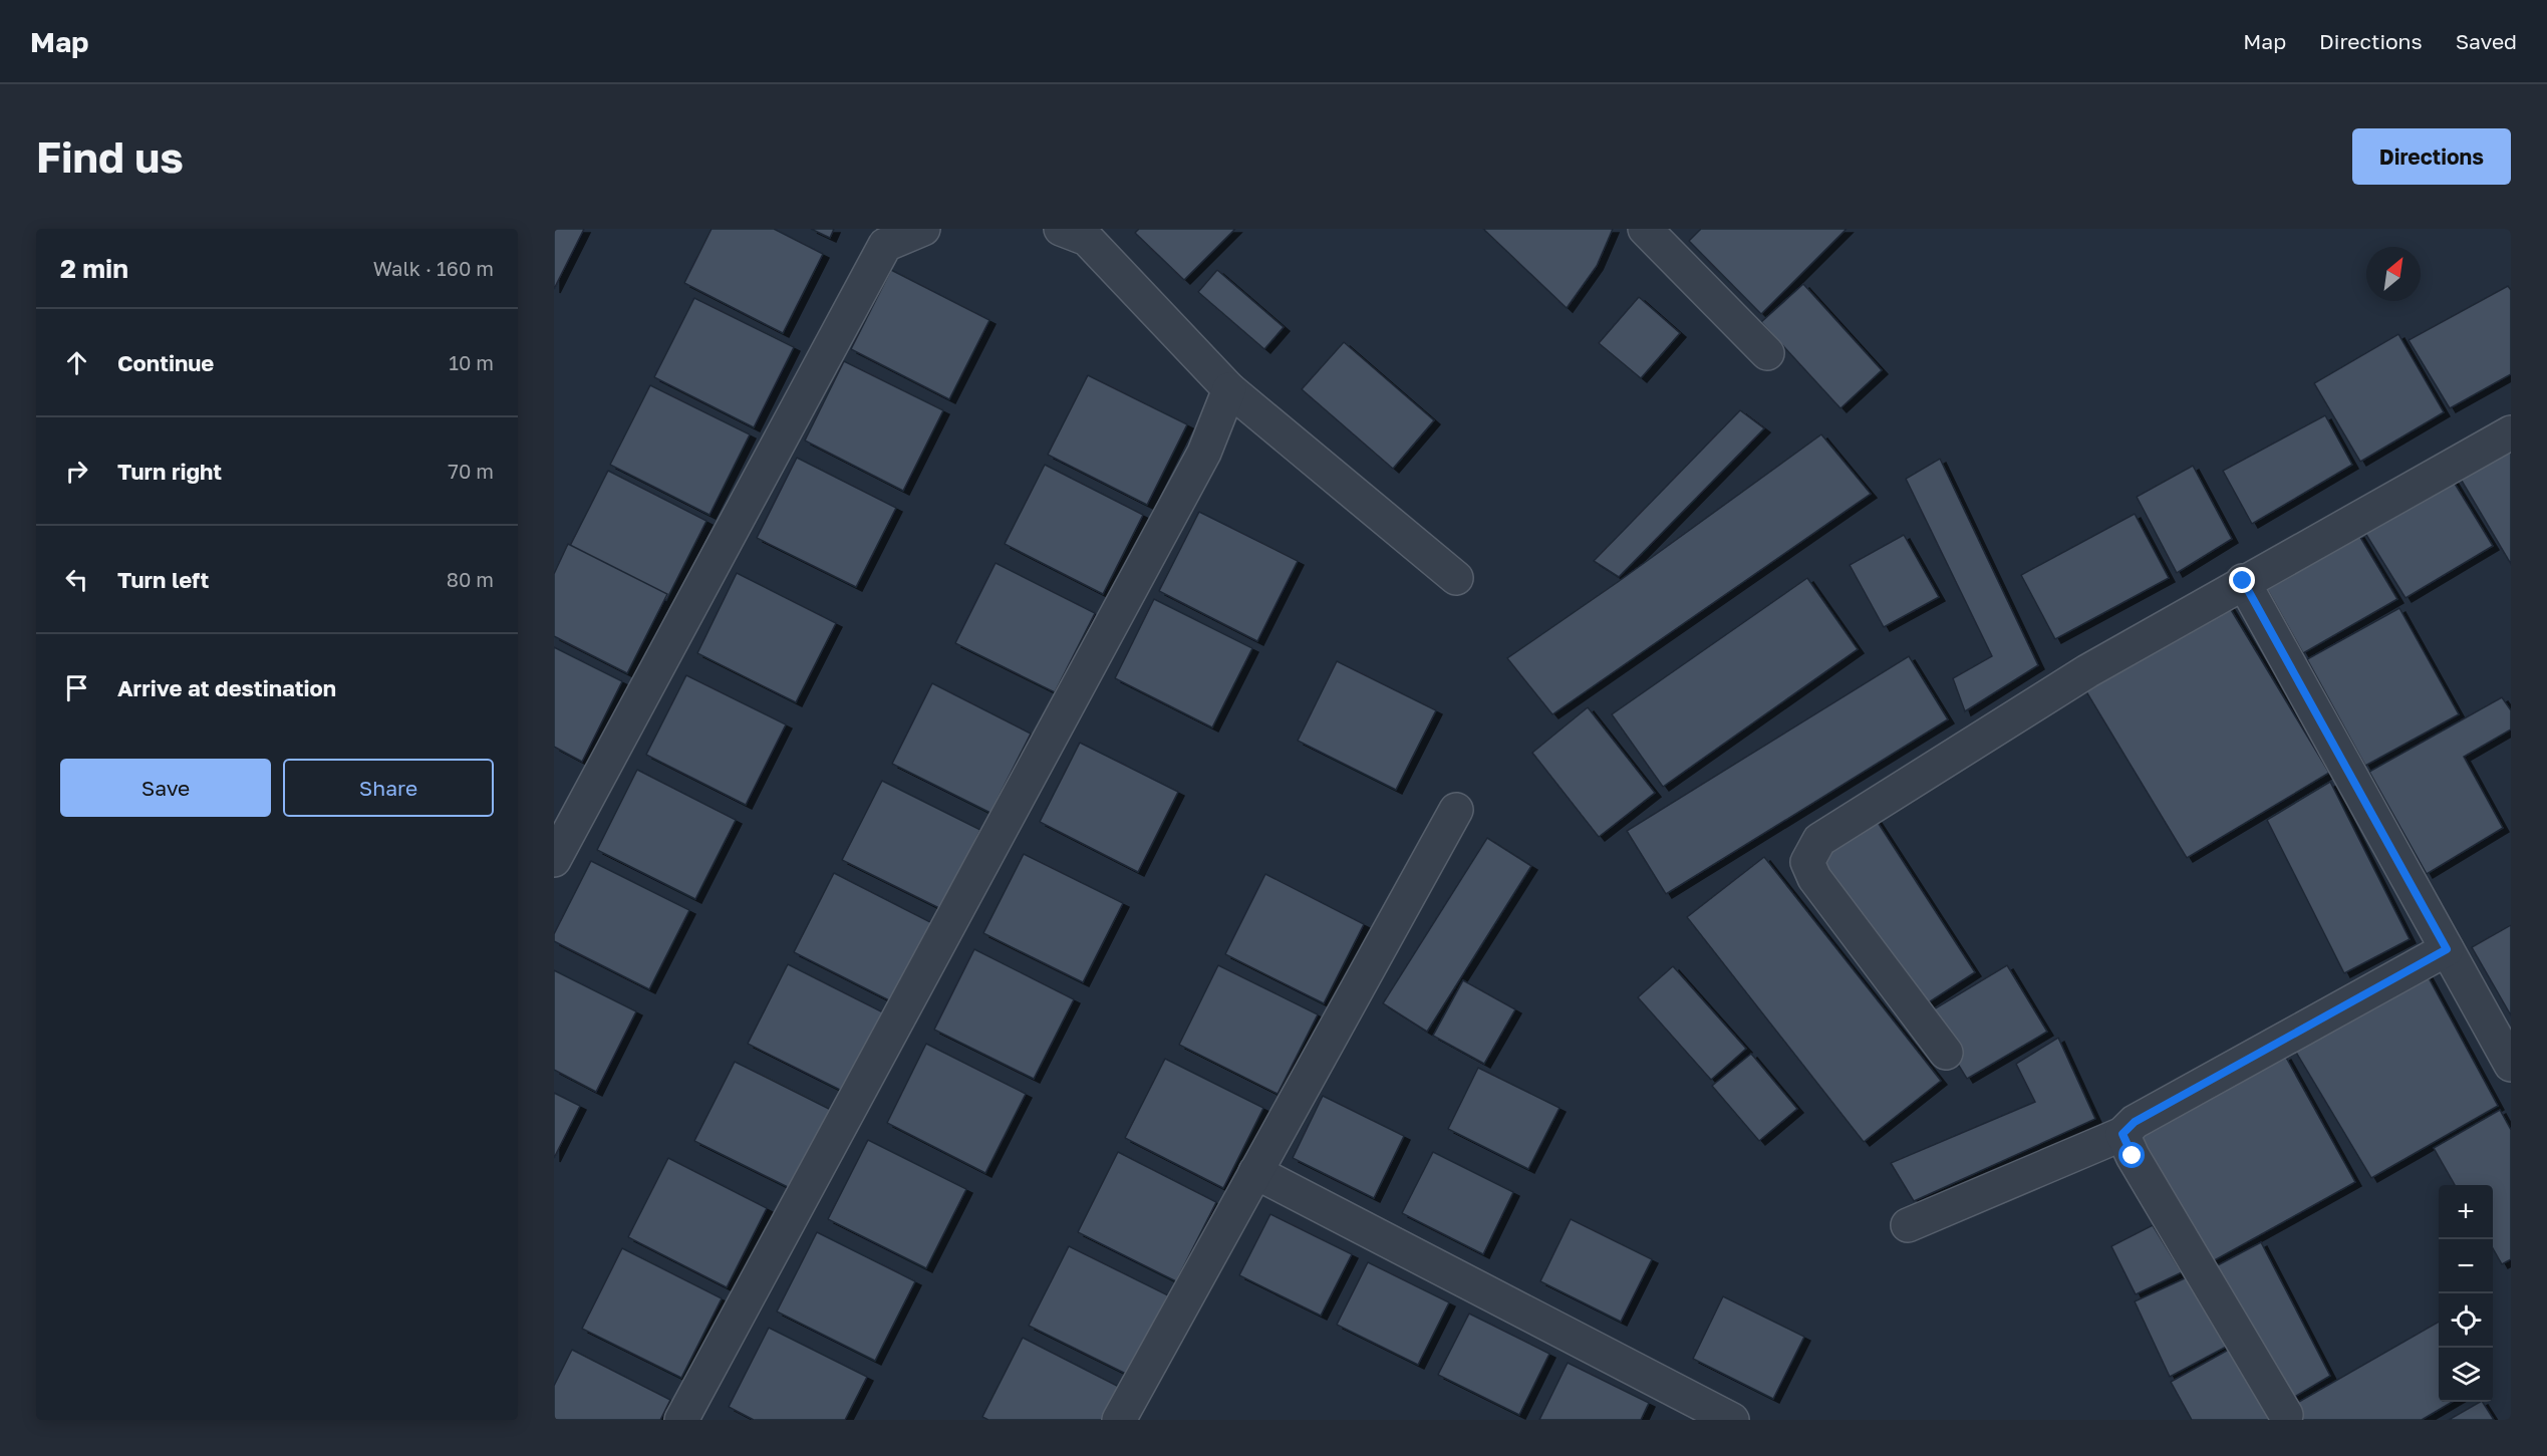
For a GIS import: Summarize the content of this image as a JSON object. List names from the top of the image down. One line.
{"north":"top right","page":{"header":"Map","nav":["Map","Directions","Saved"],"buttons":["Directions",["Save","Share"]],"title":"Find us","heading":["2 min","Walk · 160 m"],"list":[["Continue","10 m"],["Turn right","70 m"],["Turn left","80 m"],"Arrive at destination"],"map_buttons":["+","−"]}}
